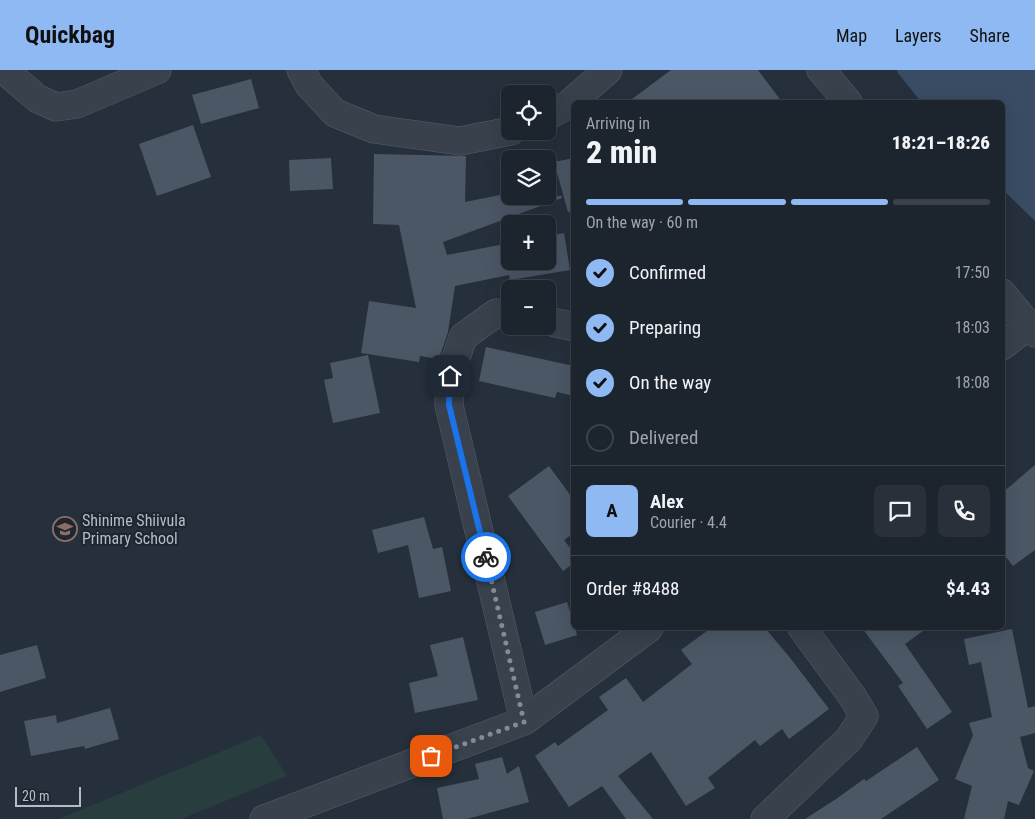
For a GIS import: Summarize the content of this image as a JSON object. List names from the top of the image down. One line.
{"places":{"school or university":["Shinime Shiivula Primary School"]},"scale_bar":"20 m","page":{"header":"Quickbag","nav":["Map","Layers","Share"],"map_buttons":["+","−"],"heading":["2 min","Arriving in","18:21–18:26"],"panel":["Alex","Courier · 4.4","Order #8488","$4.43"],"bar":"On the way · 60 m","list":[["Confirmed","17:50"],["Preparing","18:03"],["On the way","18:08"],"Delivered"],"round":"A","scale":"20 m"}}
